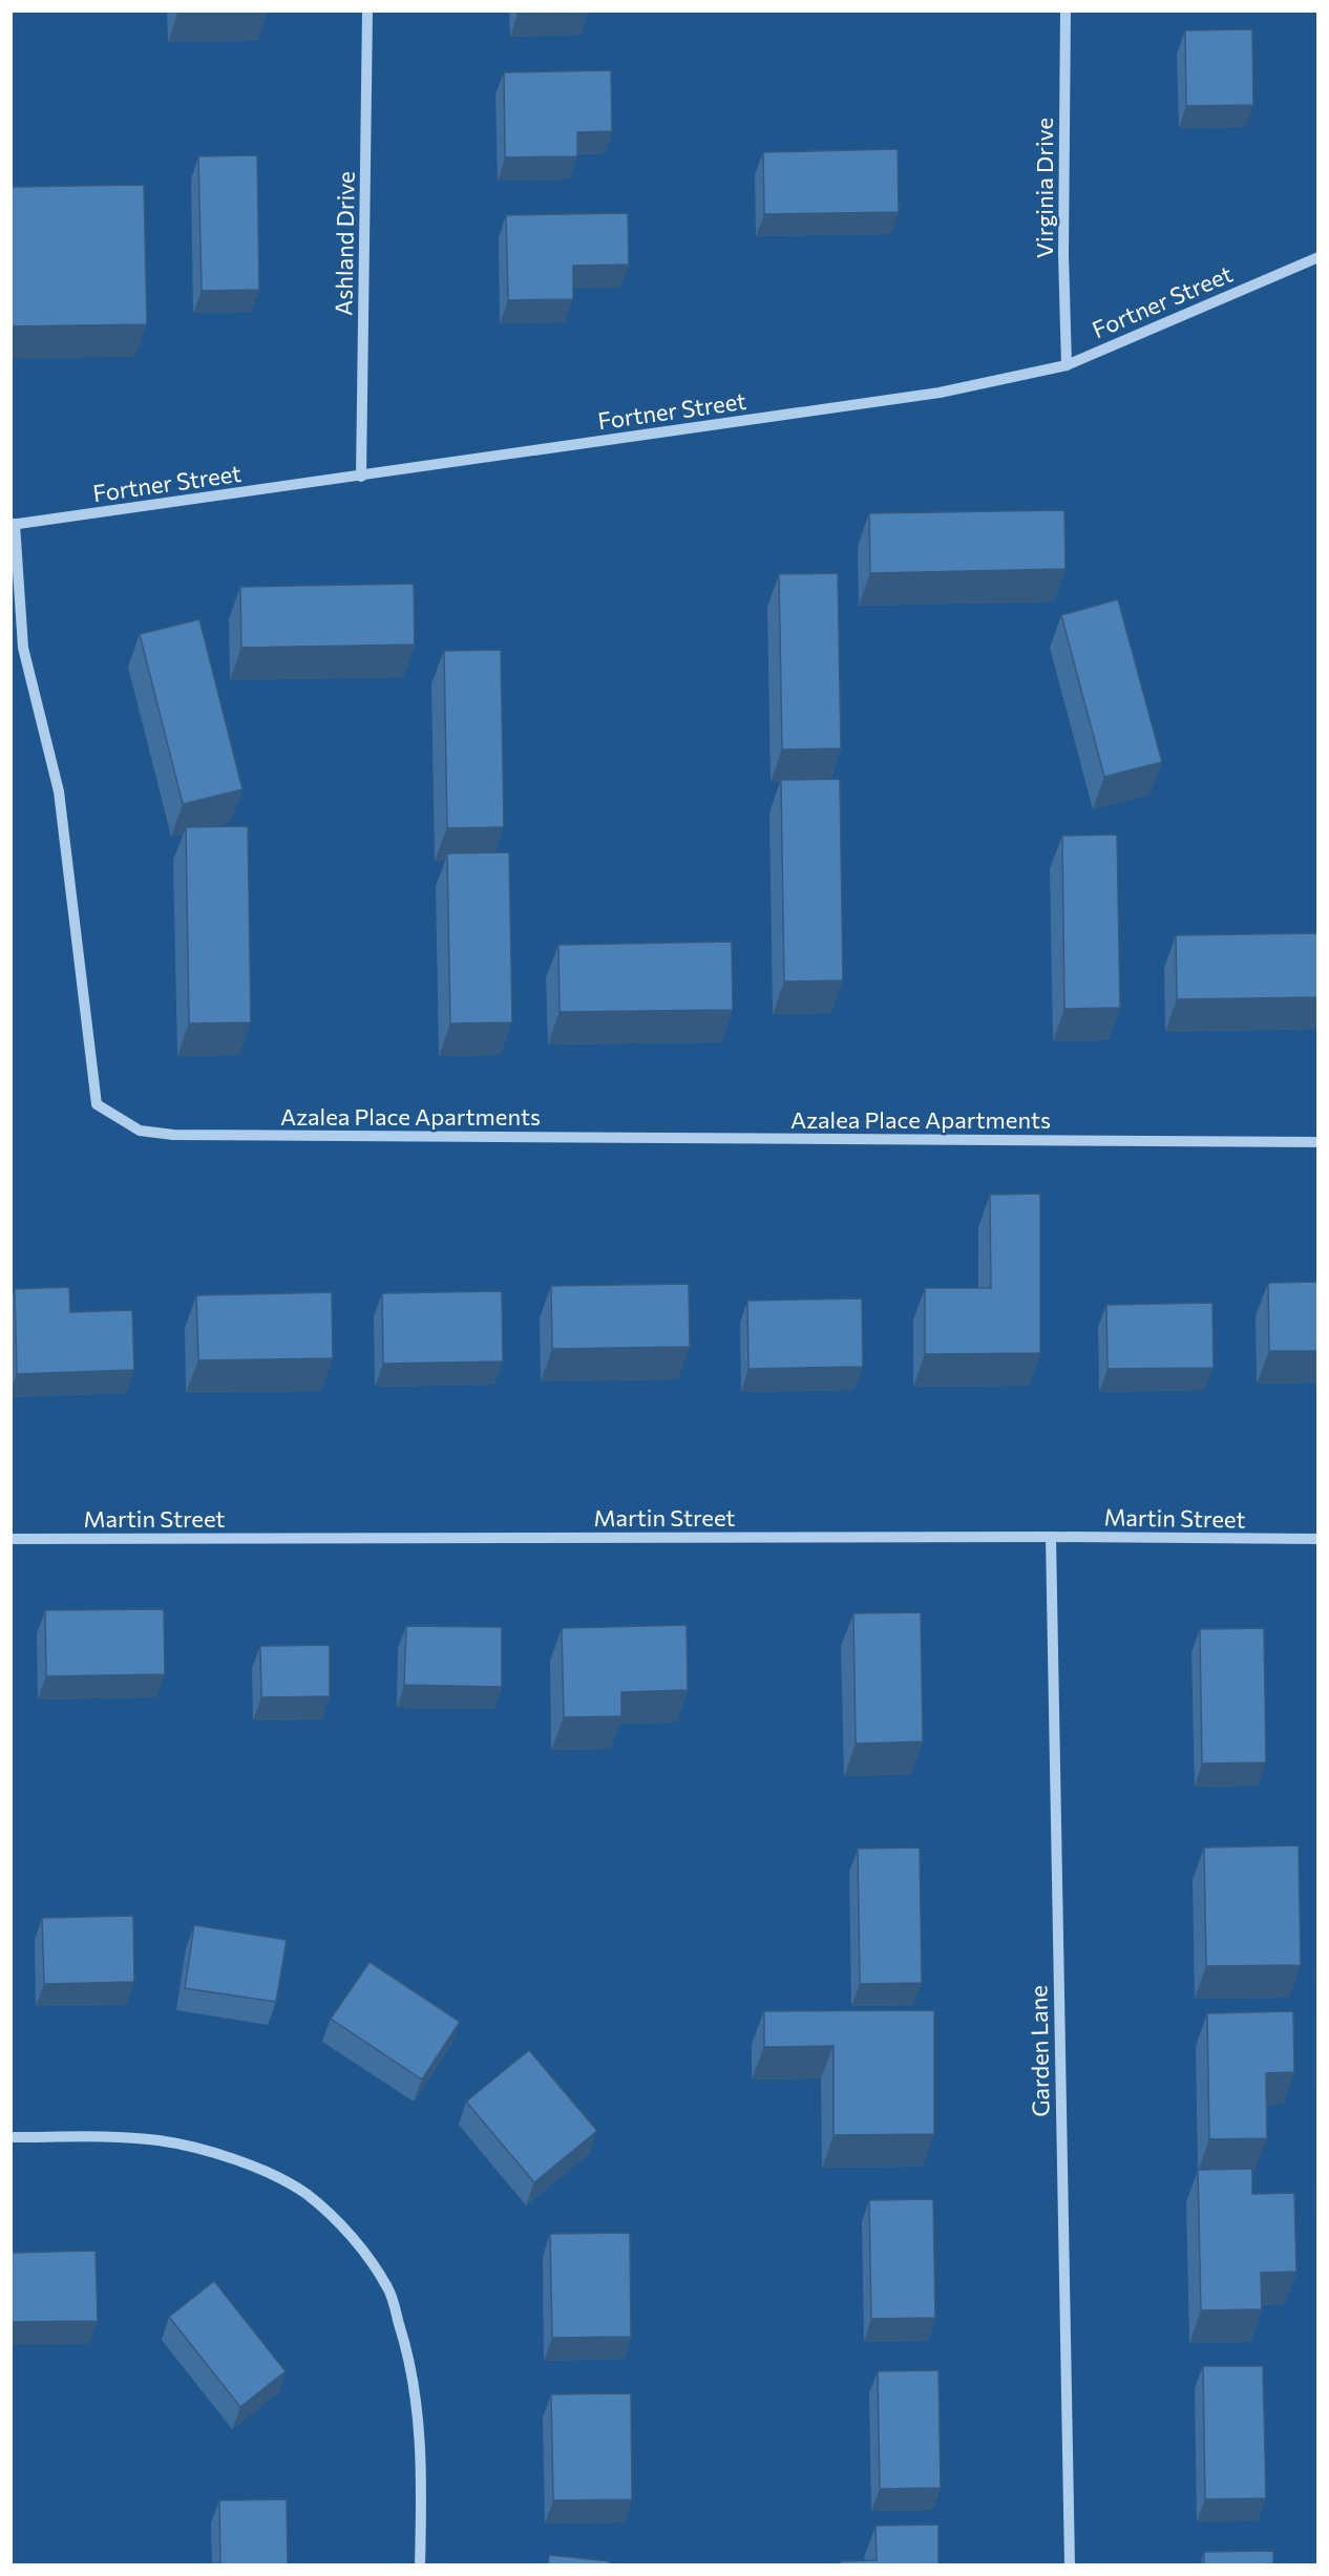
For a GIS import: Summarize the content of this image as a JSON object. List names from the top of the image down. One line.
{"streets":{"street":["Virginia Drive","Ashland Drive","Fortner Street","Azalea Place Apartments","Martin Street","Garden Lane"]},"crossings":[["Virginia Drive","Fortner Street"],["Ashland Drive","Fortner Street"],["Fortner Street","Azalea Place Apartments"],["Martin Street","Garden Lane"]]}
